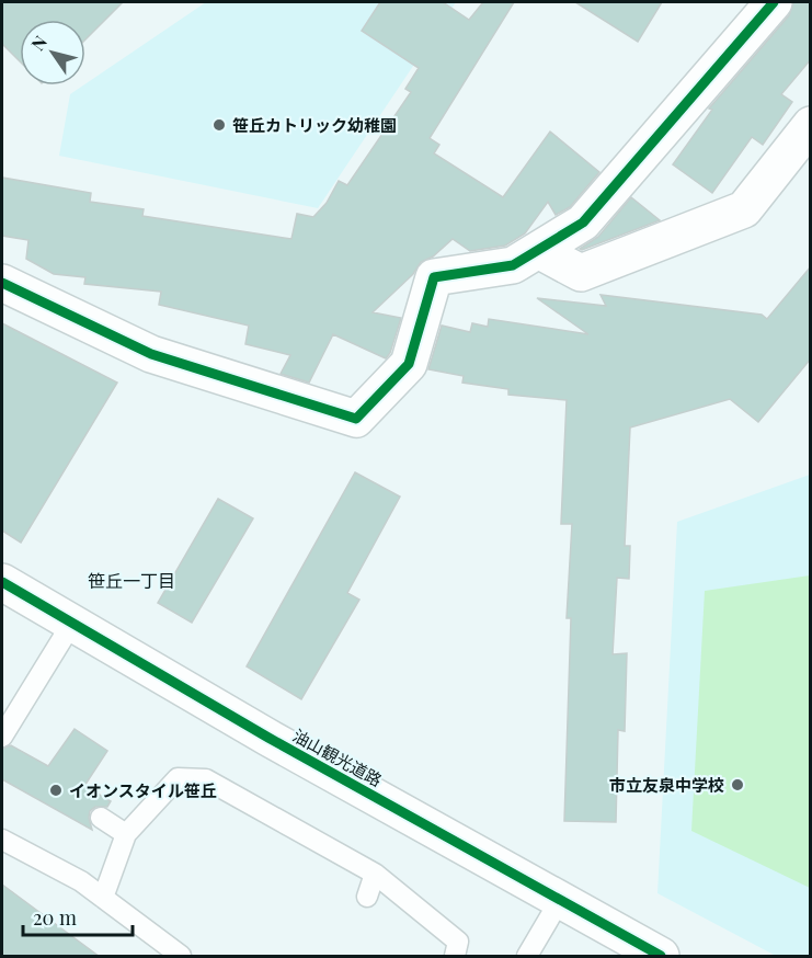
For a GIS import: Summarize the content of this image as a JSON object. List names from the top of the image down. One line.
{"streets":{"street":["油山観光道路"]},"districts":["笹丘一丁目"],"places":["笹丘カトリック幼稚園","市立友泉中学校","イオンスタイル笹丘"],"scale_bar":"20 m","north":"top left"}
